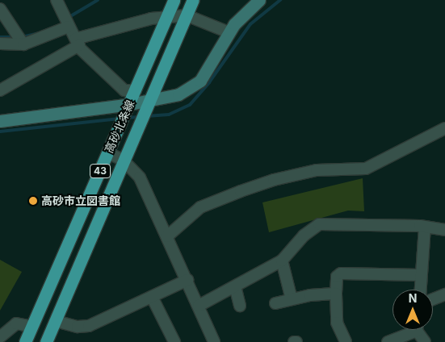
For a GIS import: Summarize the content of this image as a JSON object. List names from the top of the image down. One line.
{"streets":{"main road":["高砂北条線","43"]},"places":["高砂市立図書館"],"north":"top"}
